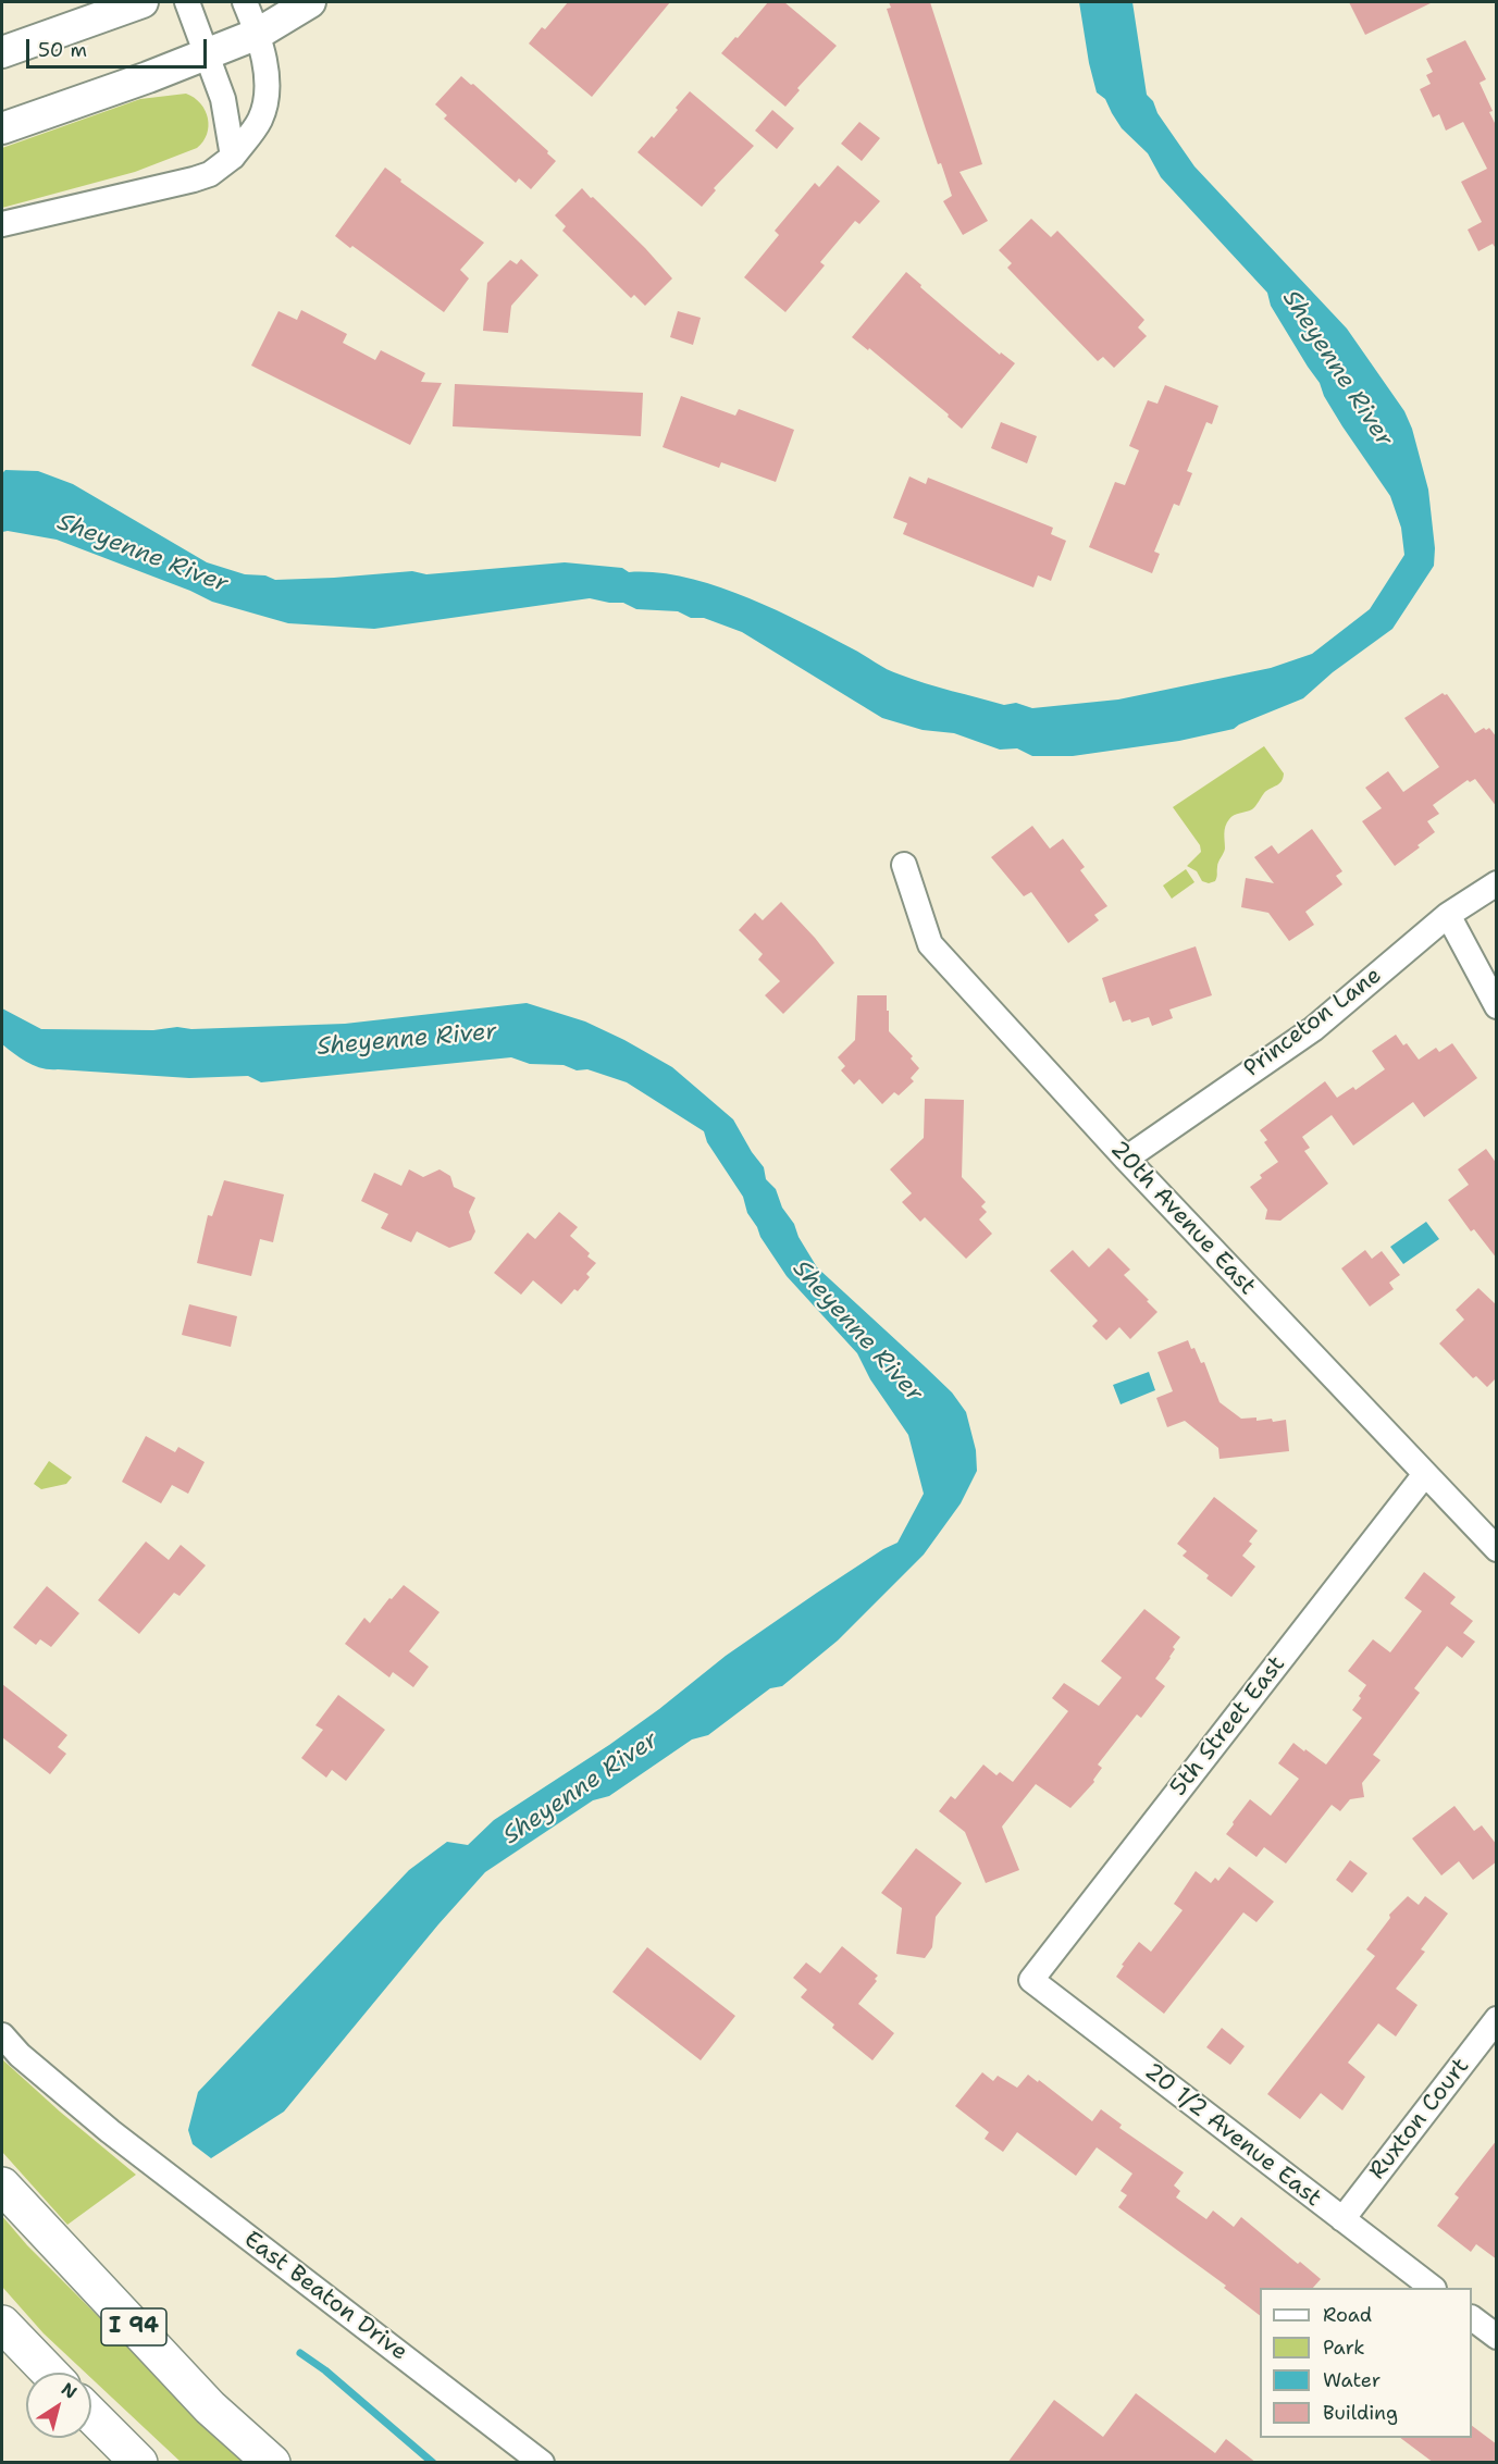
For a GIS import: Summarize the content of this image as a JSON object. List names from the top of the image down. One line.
{"streets":{"highway":["I 94"],"street":["Princeton Lane","20th Avenue East","5th Street East","Ruxton Court","20 1/2 Avenue East","East Beaton Drive"]},"crossings":[["Princeton Lane","20th Avenue East"],["20th Avenue East","5th Street East"],["5th Street East","20 1/2 Avenue East"],["Ruxton Court","20 1/2 Avenue East"]],"water":["Sheyenne River"],"legend":["Road","Park","Water","Building"],"scale_bar":"50 m","north":"top right"}
